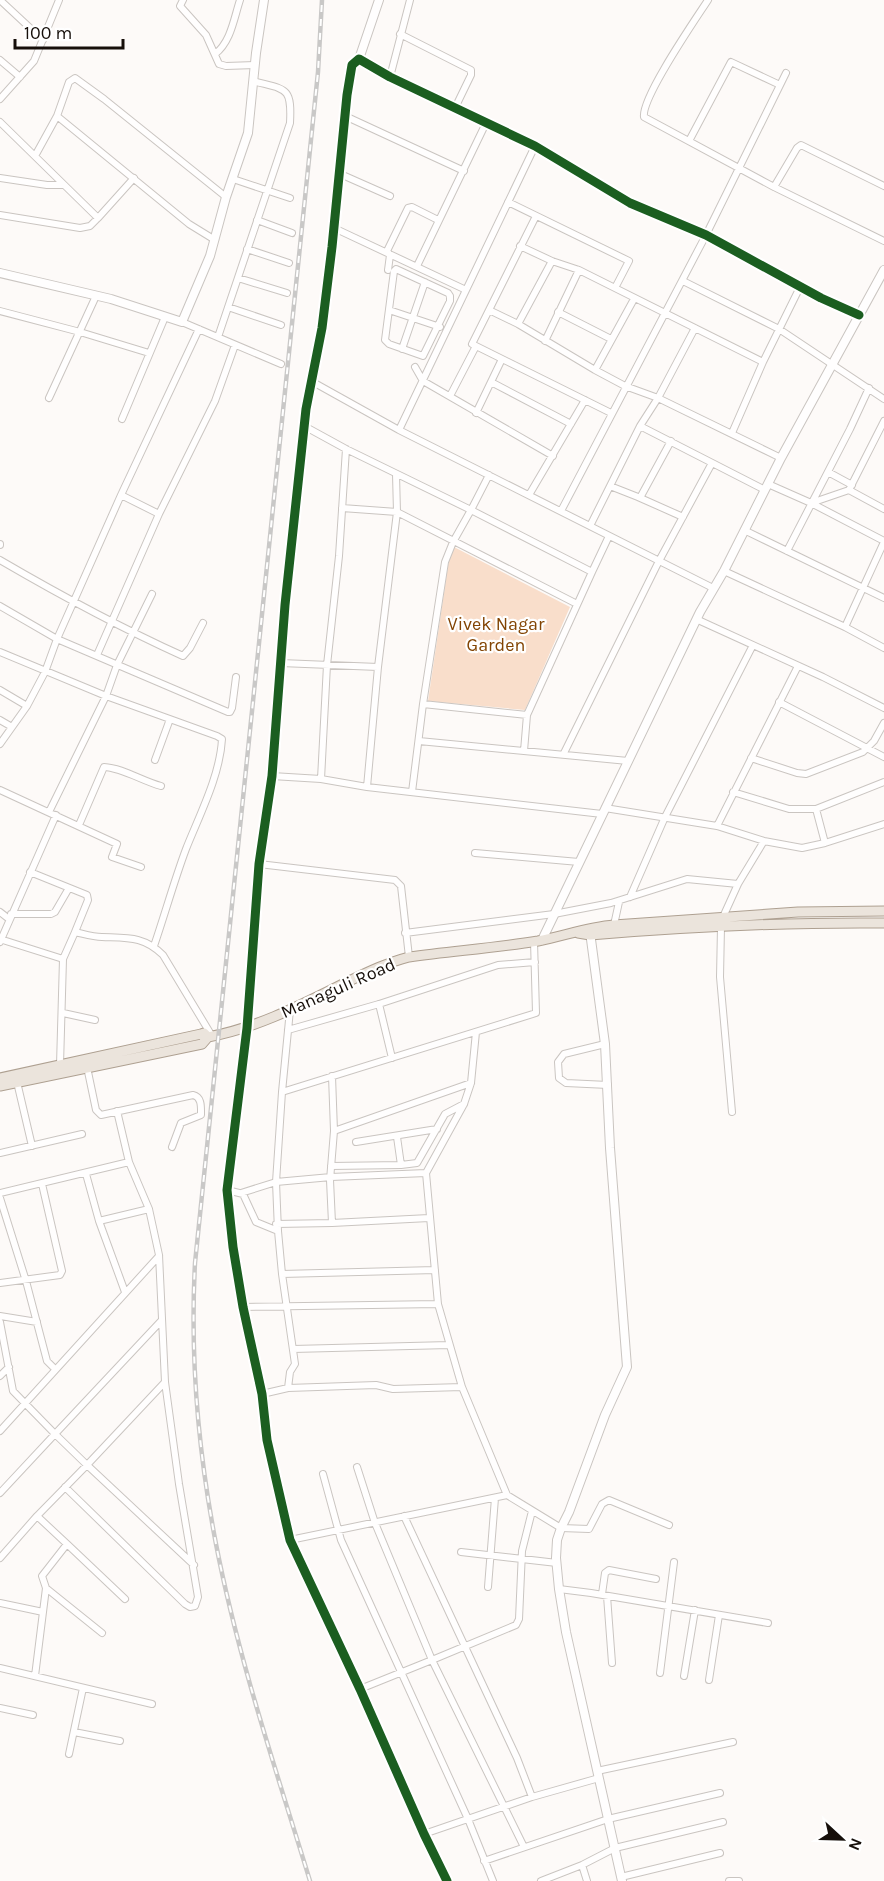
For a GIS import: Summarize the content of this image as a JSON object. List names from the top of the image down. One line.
{"streets":{"main road":["Managuli Road"]},"parks":["Vivek Nagar Garden"],"scale_bar":"100 m","north":"right"}
